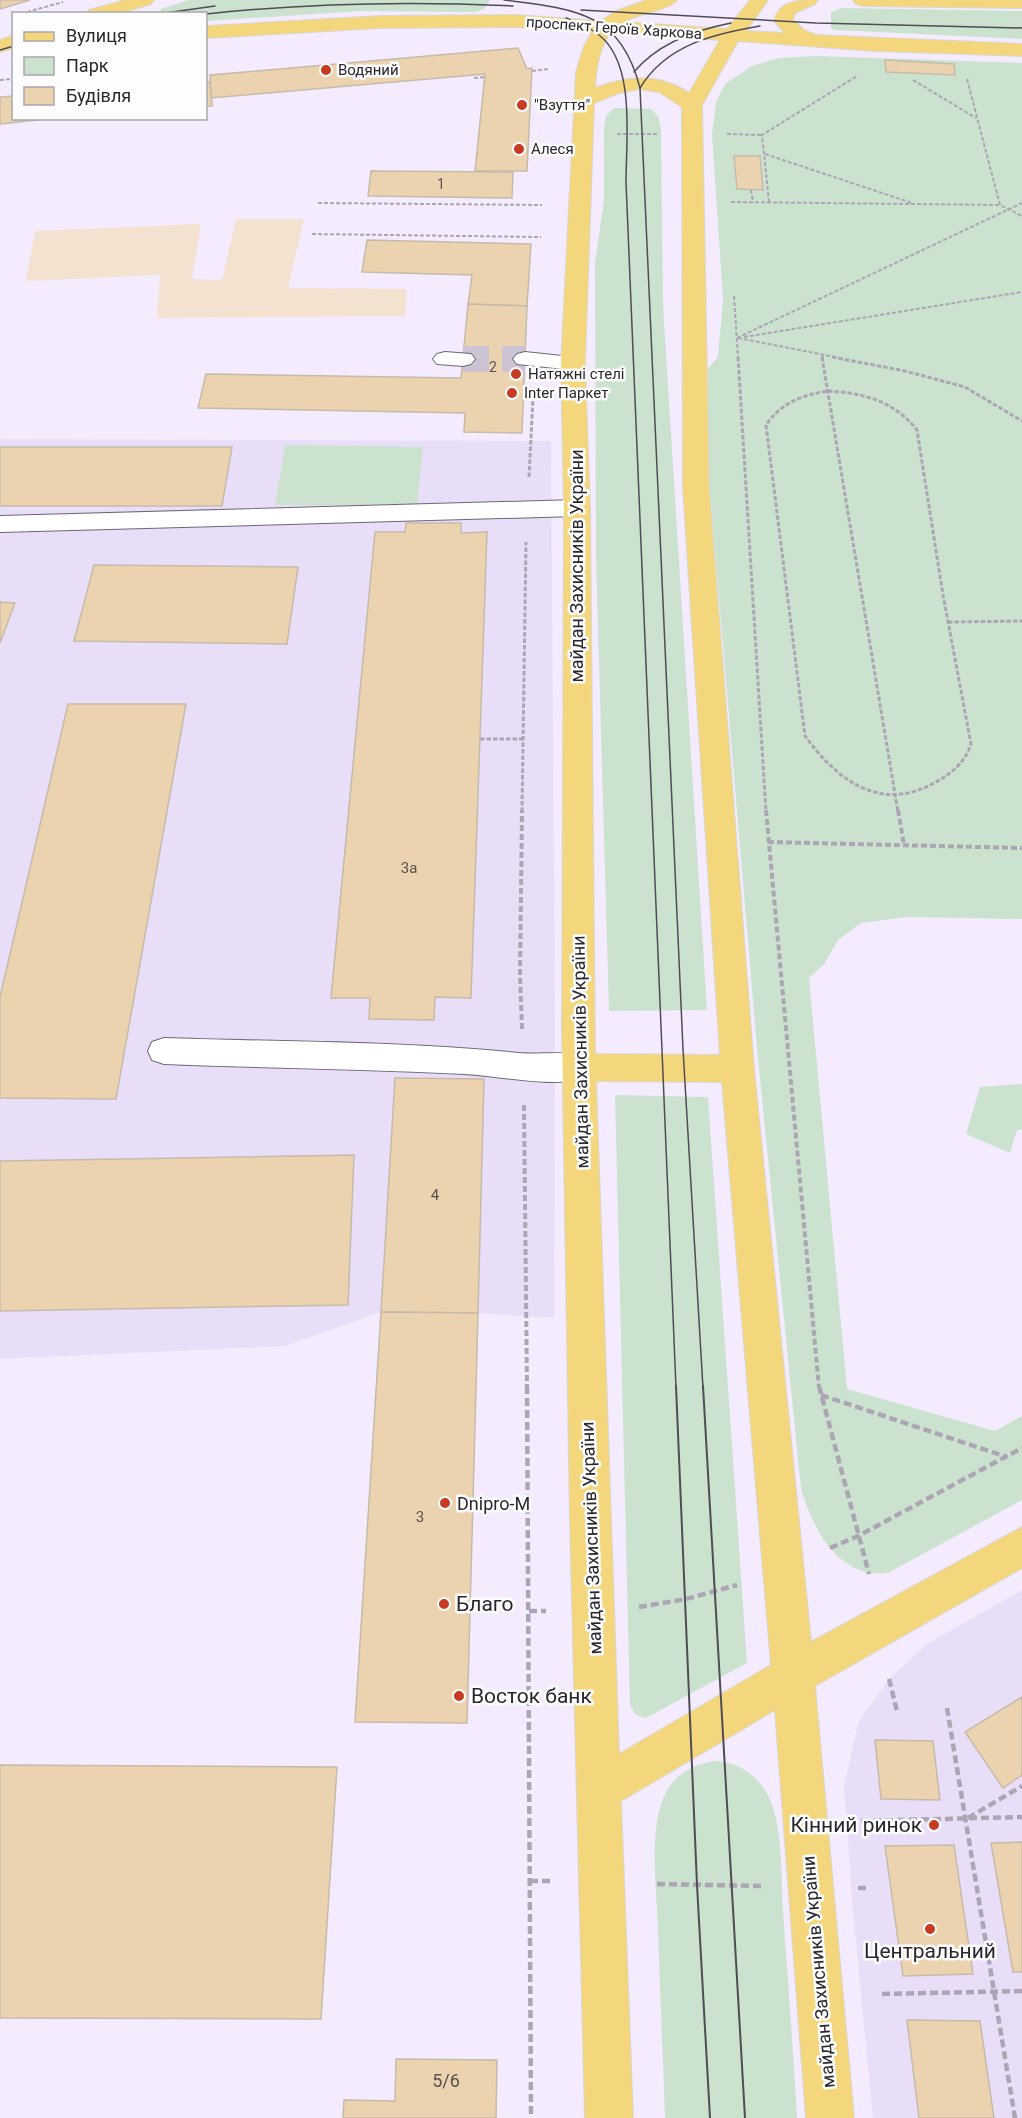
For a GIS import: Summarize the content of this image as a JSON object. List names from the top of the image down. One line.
{"streets":{"main road":["проспект Героїв Харкова","майдан Захисників України"]},"crossings":[["проспект Героїв Харкова","майдан Захисників України"]],"places":["Водяний","\"Взуття\"","Алеся","Натяжні стелі","Inter Паркет","Dnipro-M","Благо","Восток банк","Кінний ринок","Центральний"],"house_numbers":["1","2","3а","4","3","5/6"],"legend":["Вулиця","Парк","Будівля"]}
